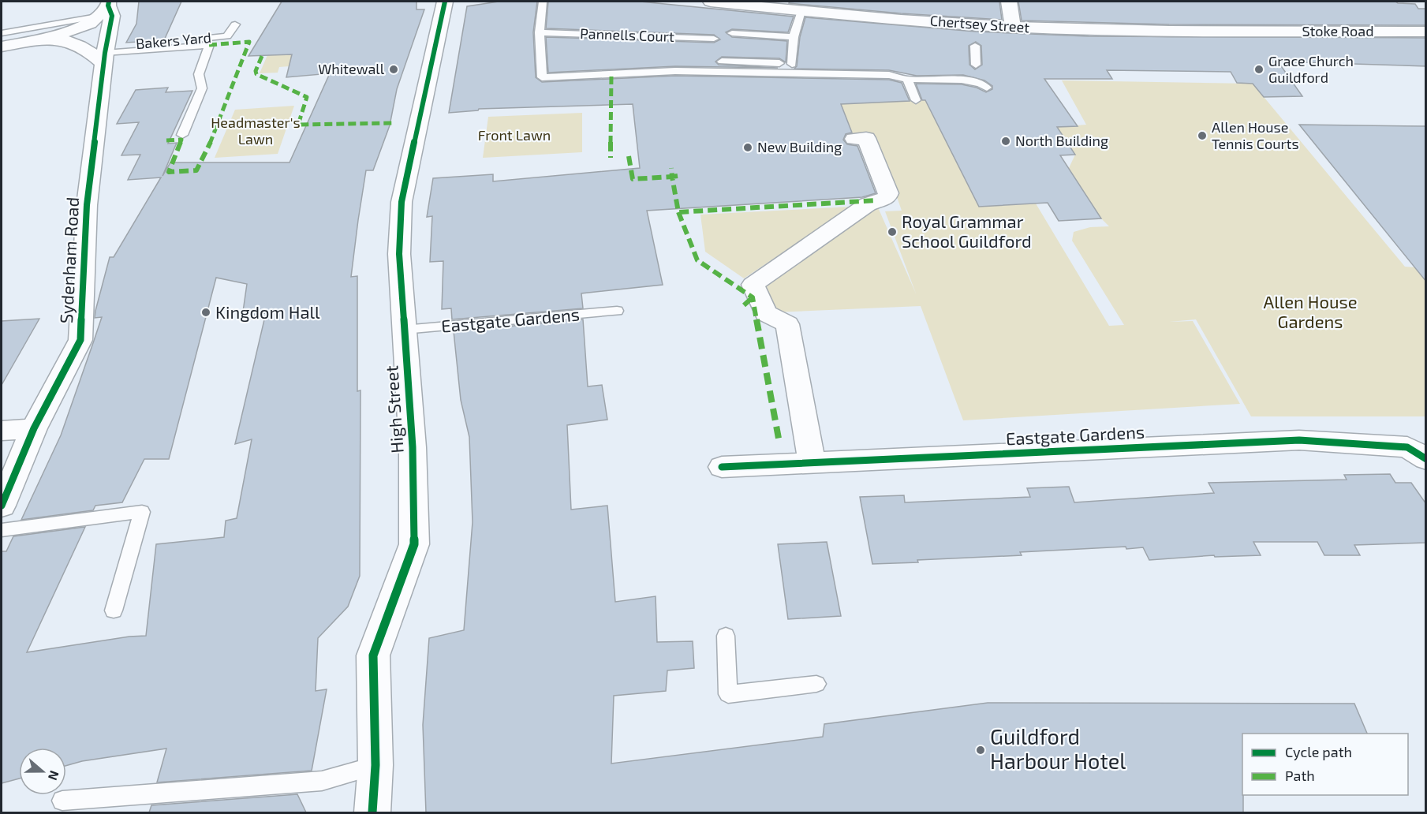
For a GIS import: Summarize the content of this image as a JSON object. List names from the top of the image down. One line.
{"streets":{"street":["Chertsey Street","Stoke Road","Sydenham Road","Eastgate Gardens","High Street"],"lane":["Pannells Court","Bakers Yard"]},"crossings":[["Chertsey Street","Stoke Road"],["Bakers Yard","Sydenham Road"],["Eastgate Gardens","High Street"]],"parks":["Headmaster's Lawn","Front Lawn","Allen House Gardens"],"places":["Whitewall","Grace Church Guildford","Allen House Tennis Courts","North Building","New Building","Royal Grammar School Guildford","Kingdom Hall","Guildford Harbour Hotel"],"legend":["Cycle path","Path"],"north":"right"}
